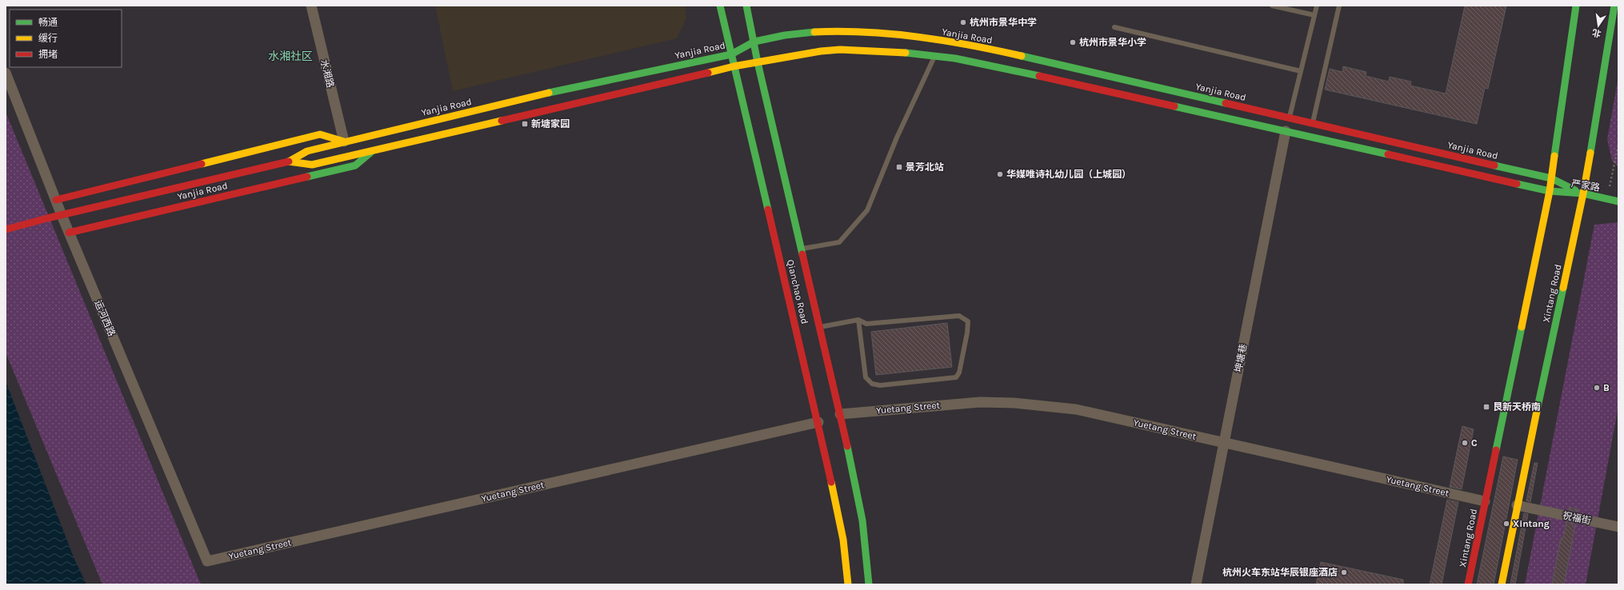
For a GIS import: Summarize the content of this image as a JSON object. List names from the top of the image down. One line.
{"streets":{"street":["Yanjia Road","水湘路","严家路","Qianchao Road","Xintang Road","运河西路","坤塘巷","Yuetang Street","祝福街"]},"crossings":[["Yanjia Road","水湘路"],["Yanjia Road","严家路"],["Yanjia Road","Qianchao Road"],["Yanjia Road","Xintang Road"],["Yanjia Road","运河西路"],["Yanjia Road","坤塘巷"],["严家路","Xintang Road"],["Qianchao Road","Yuetang Street"],["Xintang Road","Yuetang Street"],["Xintang Road","祝福街"],["运河西路","Yuetang Street"],["坤塘巷","Yuetang Street"]],"districts":["水湘社区"],"places":{"other":["杭州市景华中学","杭州市景华小学","华媒唯诗礼幼儿园（上城园）","B","C","Xintang","杭州火车东站华辰银座酒店"],"transit":["新塘家园","景芳北站","艮新天桥南"]},"legend":["畅通","缓行","拥堵"],"north":"bottom"}
